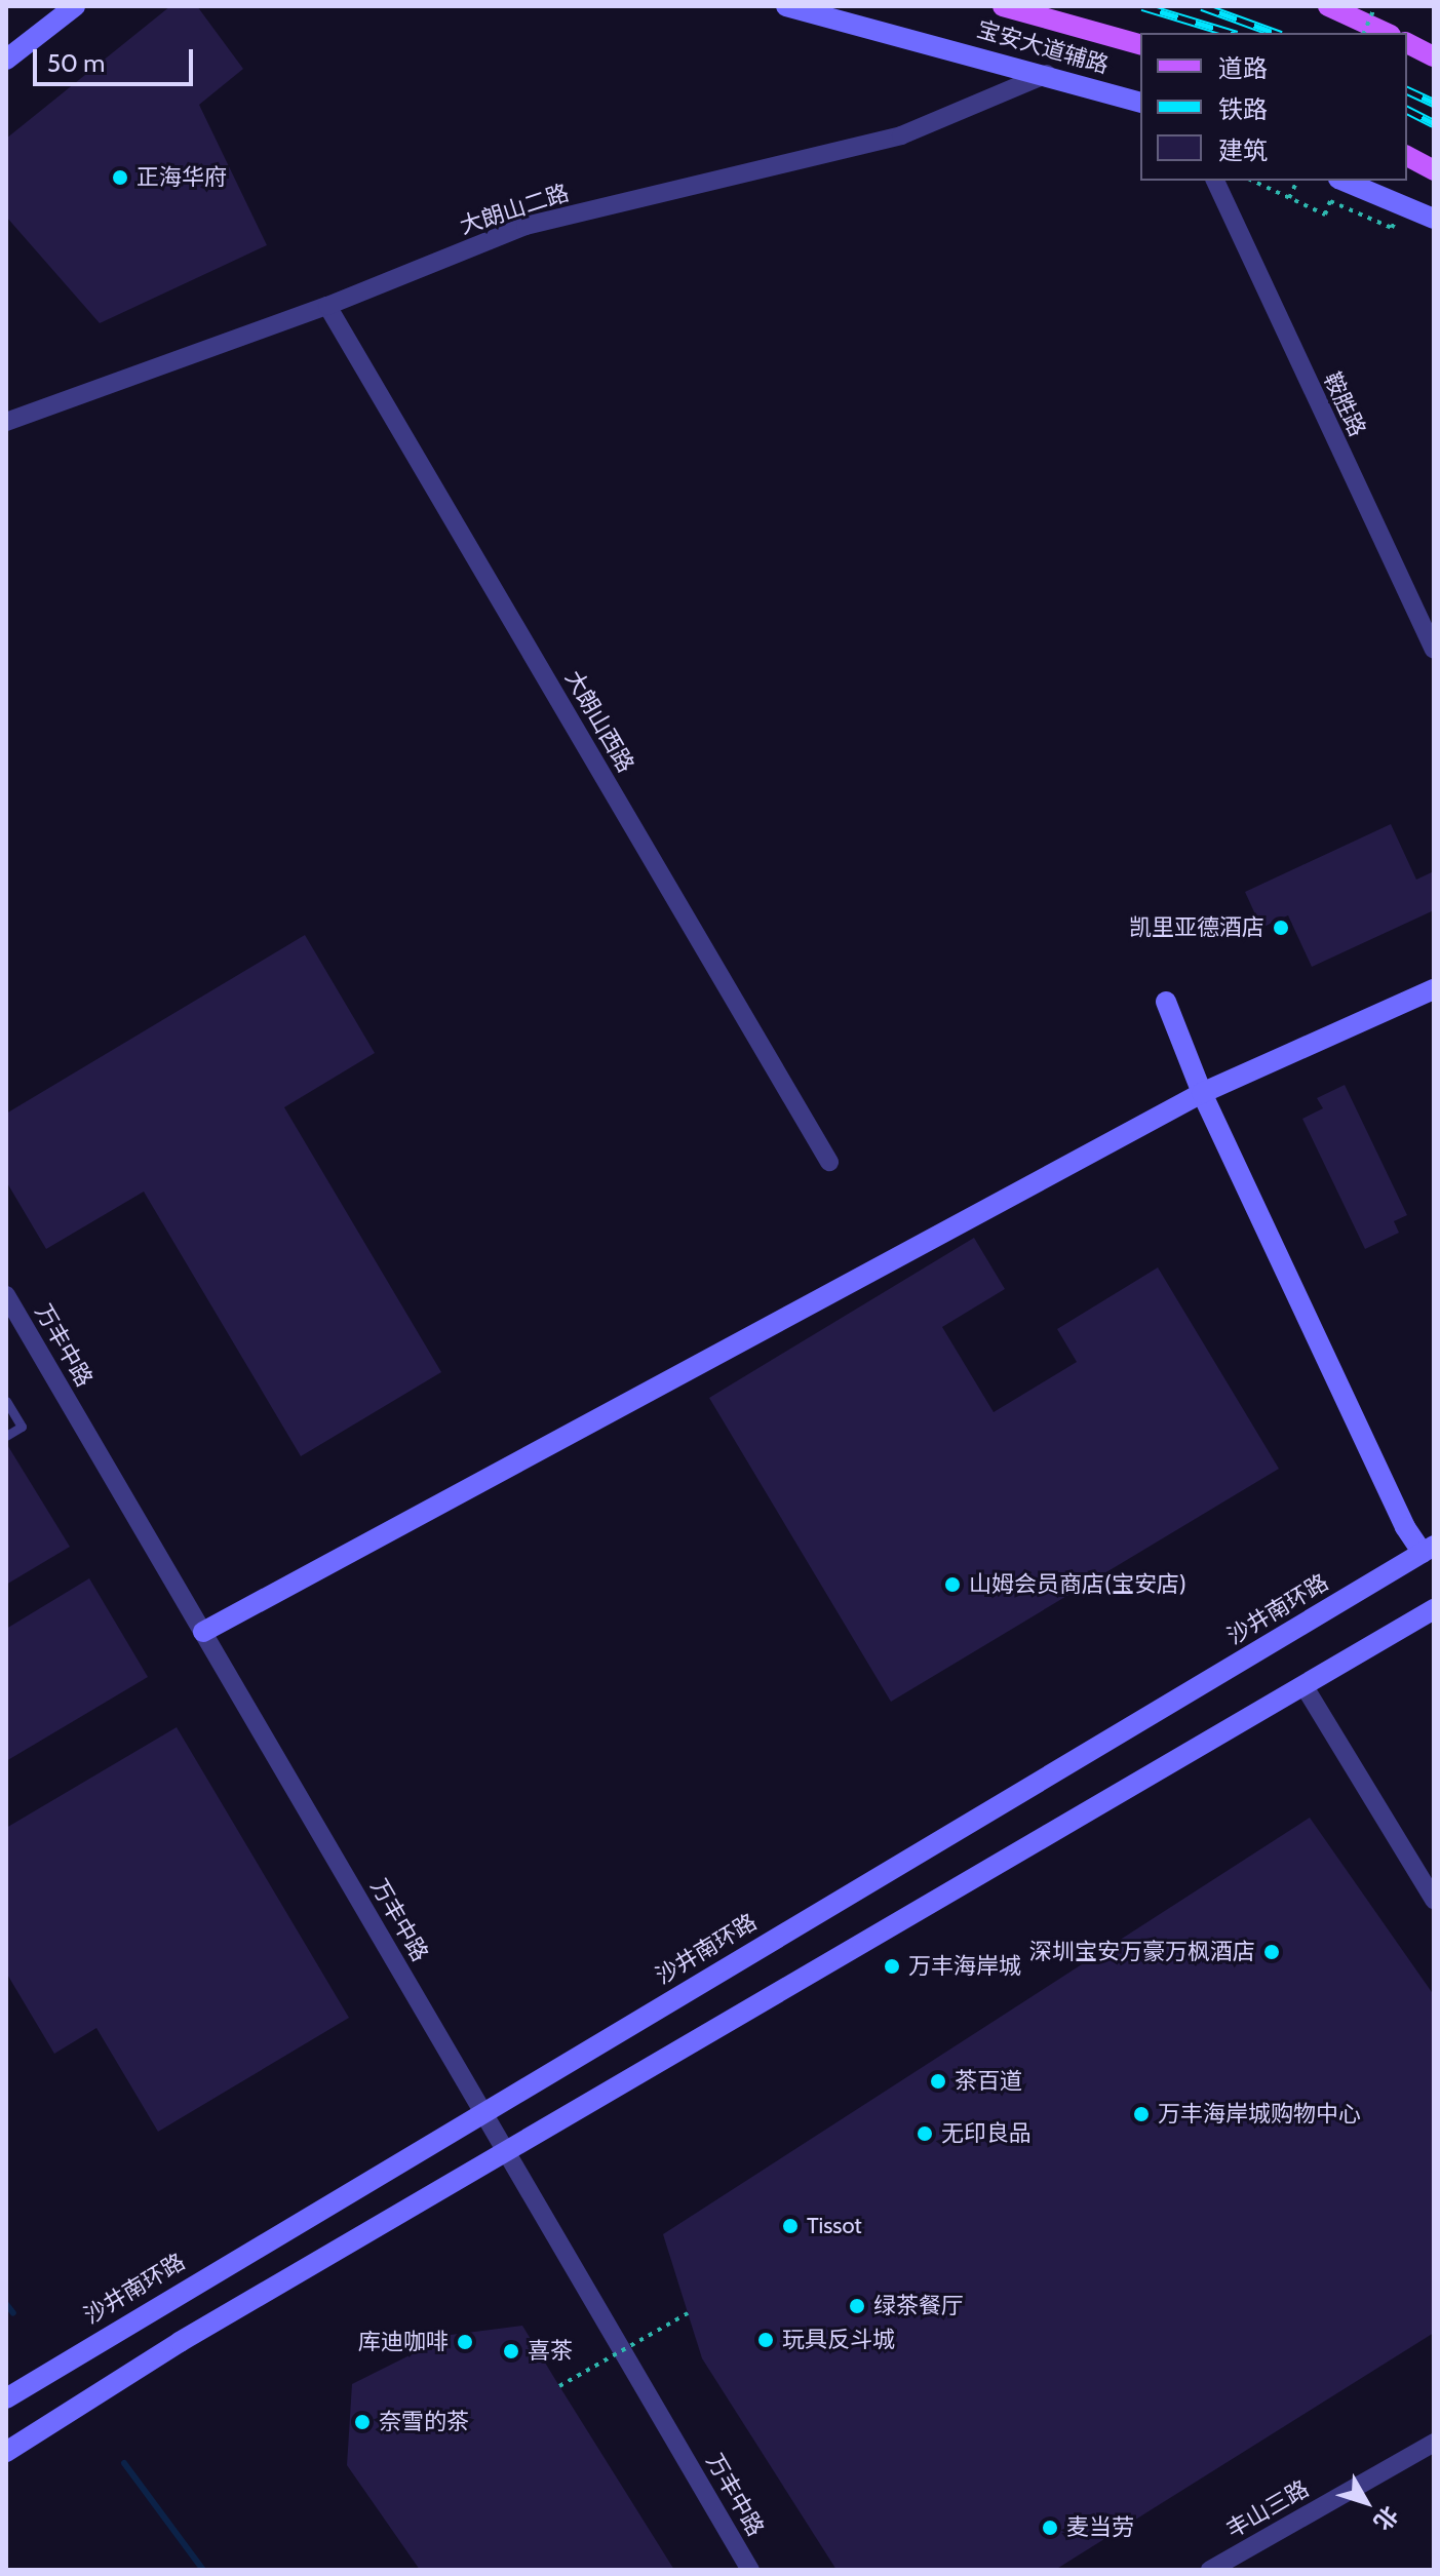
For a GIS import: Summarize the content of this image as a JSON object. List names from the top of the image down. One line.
{"streets":{"main road":["宝安大道辅路","沙井南环路"],"street":["大朗山二路","鞍胜路","大朗山西路","万丰中路","丰山三路"]},"crossings":[["宝安大道辅路","大朗山二路"],["大朗山二路","大朗山西路"],["万丰中路","沙井南环路"]],"places":["正海华府","凯里亚德酒店","山姆会员商店(宝安店)","深圳宝安万豪万枫酒店","万丰海岸城","茶百道","万丰海岸城购物中心","无印良品","Tissot","绿茶餐厅","玩具反斗城","库迪咖啡","喜茶","奈雪的茶","麦当劳"],"legend":["道路","铁路","建筑"],"scale_bar":"50 m","north":"bottom right"}
